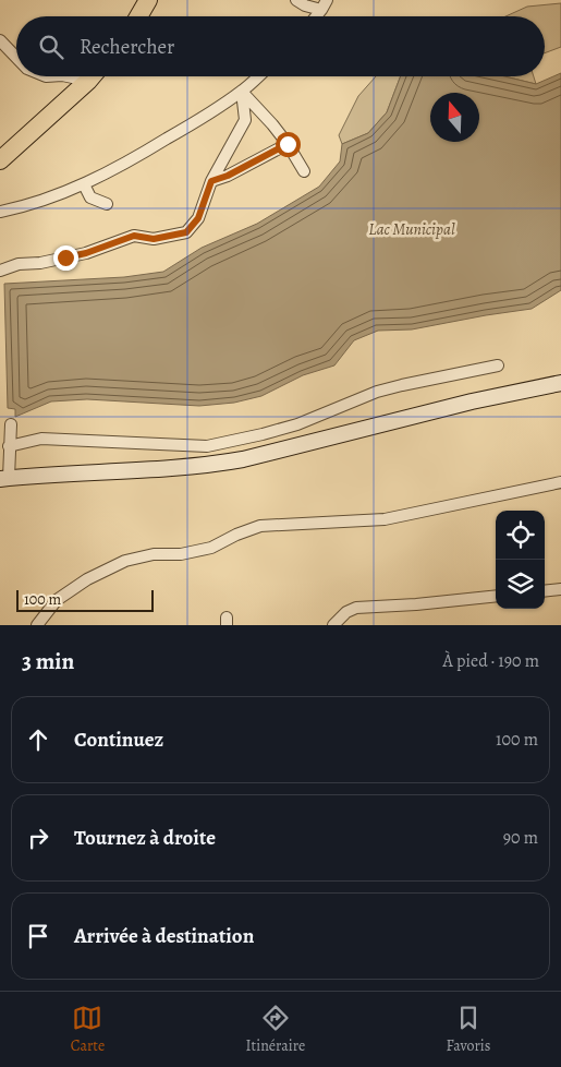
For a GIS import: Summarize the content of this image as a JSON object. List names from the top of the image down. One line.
{"water":["Lac Municipal"],"scale_bar":"100 m","north":"top","page":{"search":"Rechercher","scale":"100 m","heading":["3 min","À pied · 190 m"],"list":[["Continuez","100 m"],["Tournez à droite","90 m"],"Arrivée à destination"],"nav":["Carte","Itinéraire","Favoris"]}}
